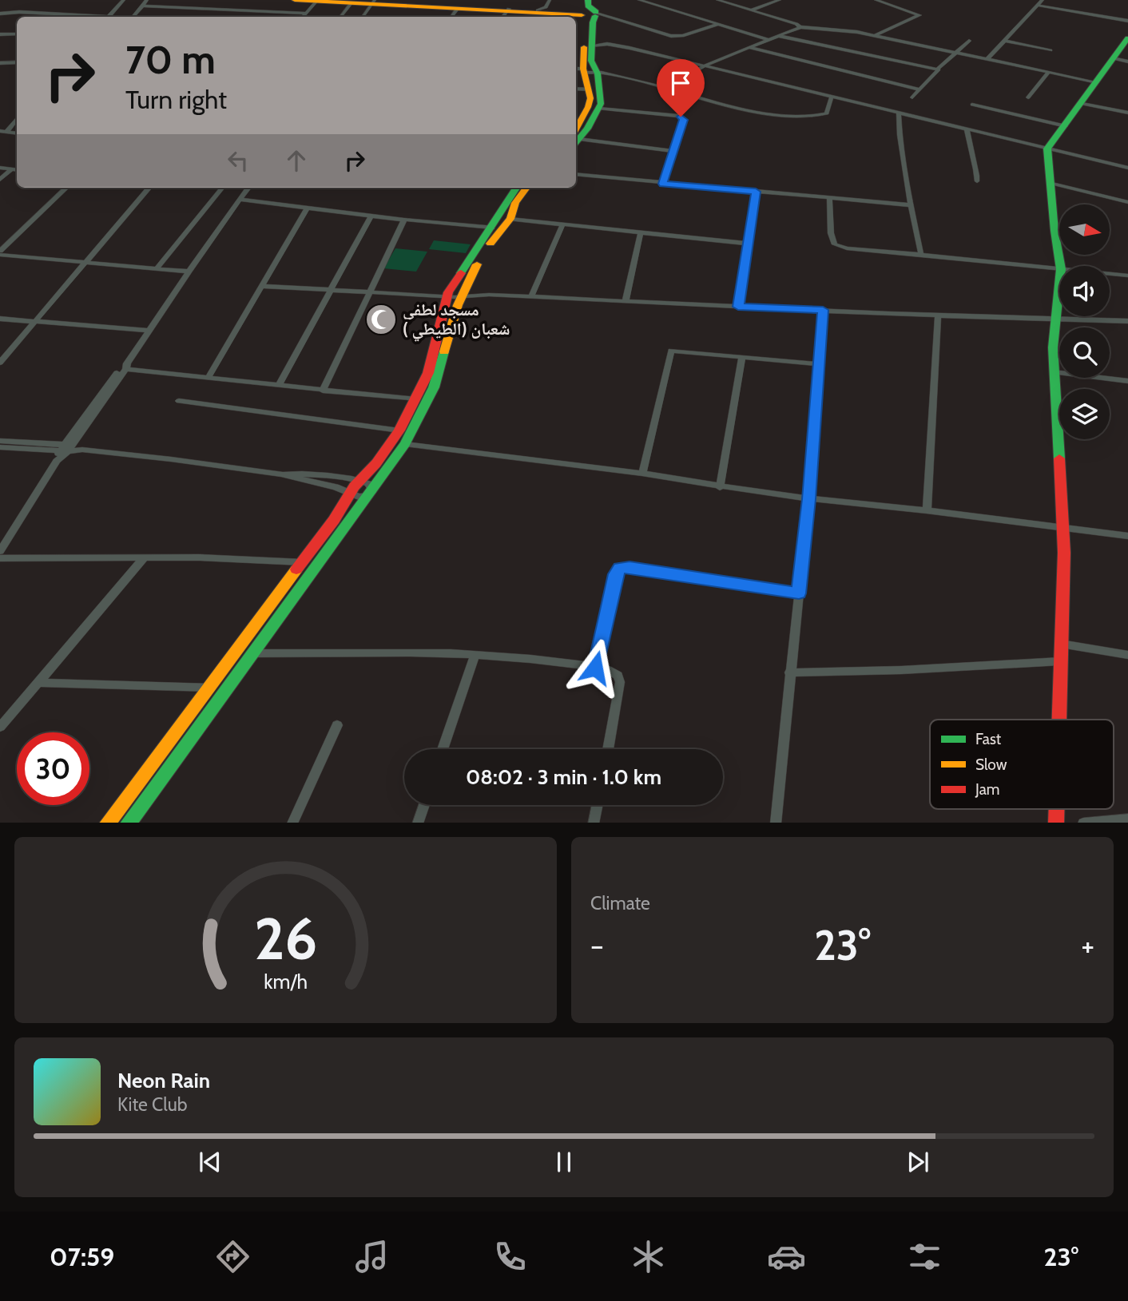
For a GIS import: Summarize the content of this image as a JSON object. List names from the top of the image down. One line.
{"places":{"mosque":["مسجد لطفي شعبان (الطيطي )"]},"legend":["Fast","Slow","Jam"],"north":"right","page":{"turn":["70 m","Turn right"],"limit":"30","trip":"08:02 · 3 min · 1.0 km","tile":"Climate","heat":["−","23°","+"],"song":["Neon Rain","Kite Club"],"tabs":["07:59","23°"],"gauge":["26","km/h"]}}
